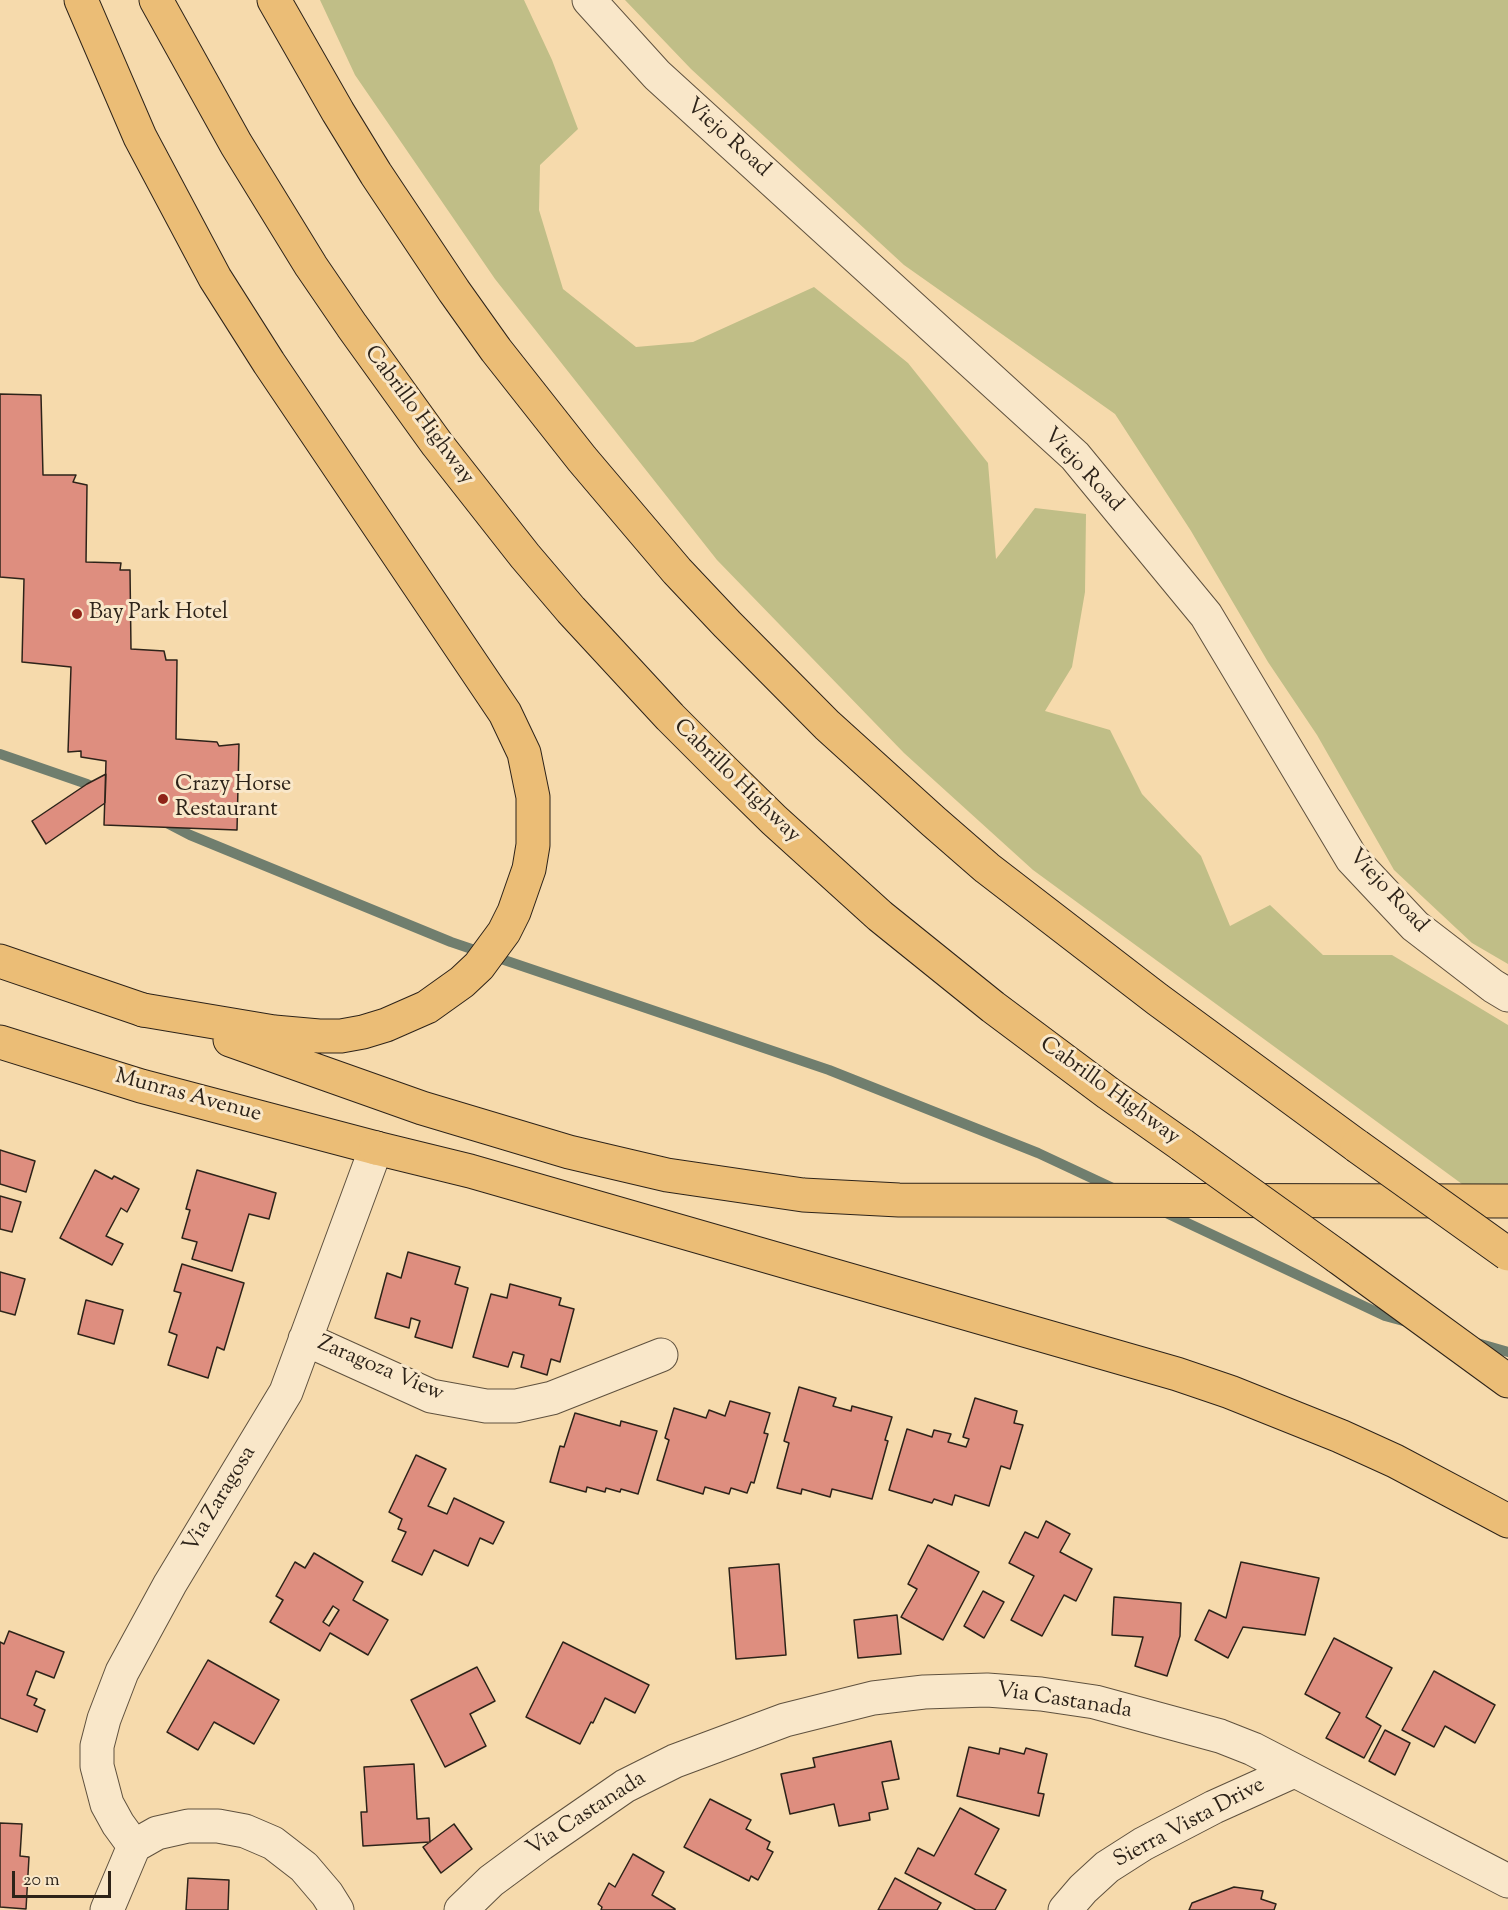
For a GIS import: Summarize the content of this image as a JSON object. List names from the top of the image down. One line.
{"streets":{"main road":["Cabrillo Highway","Munras Avenue"],"street":["Viejo Road","Zaragoza View","Via Zaragosa","Via Castanada","Sierra Vista Drive"]},"crossings":[["Munras Avenue","Via Zaragosa"],["Zaragoza View","Via Zaragosa"],["Via Castanada","Sierra Vista Drive"]],"places":["Bay Park Hotel","Crazy Horse Restaurant"],"scale_bar":"20 m"}
